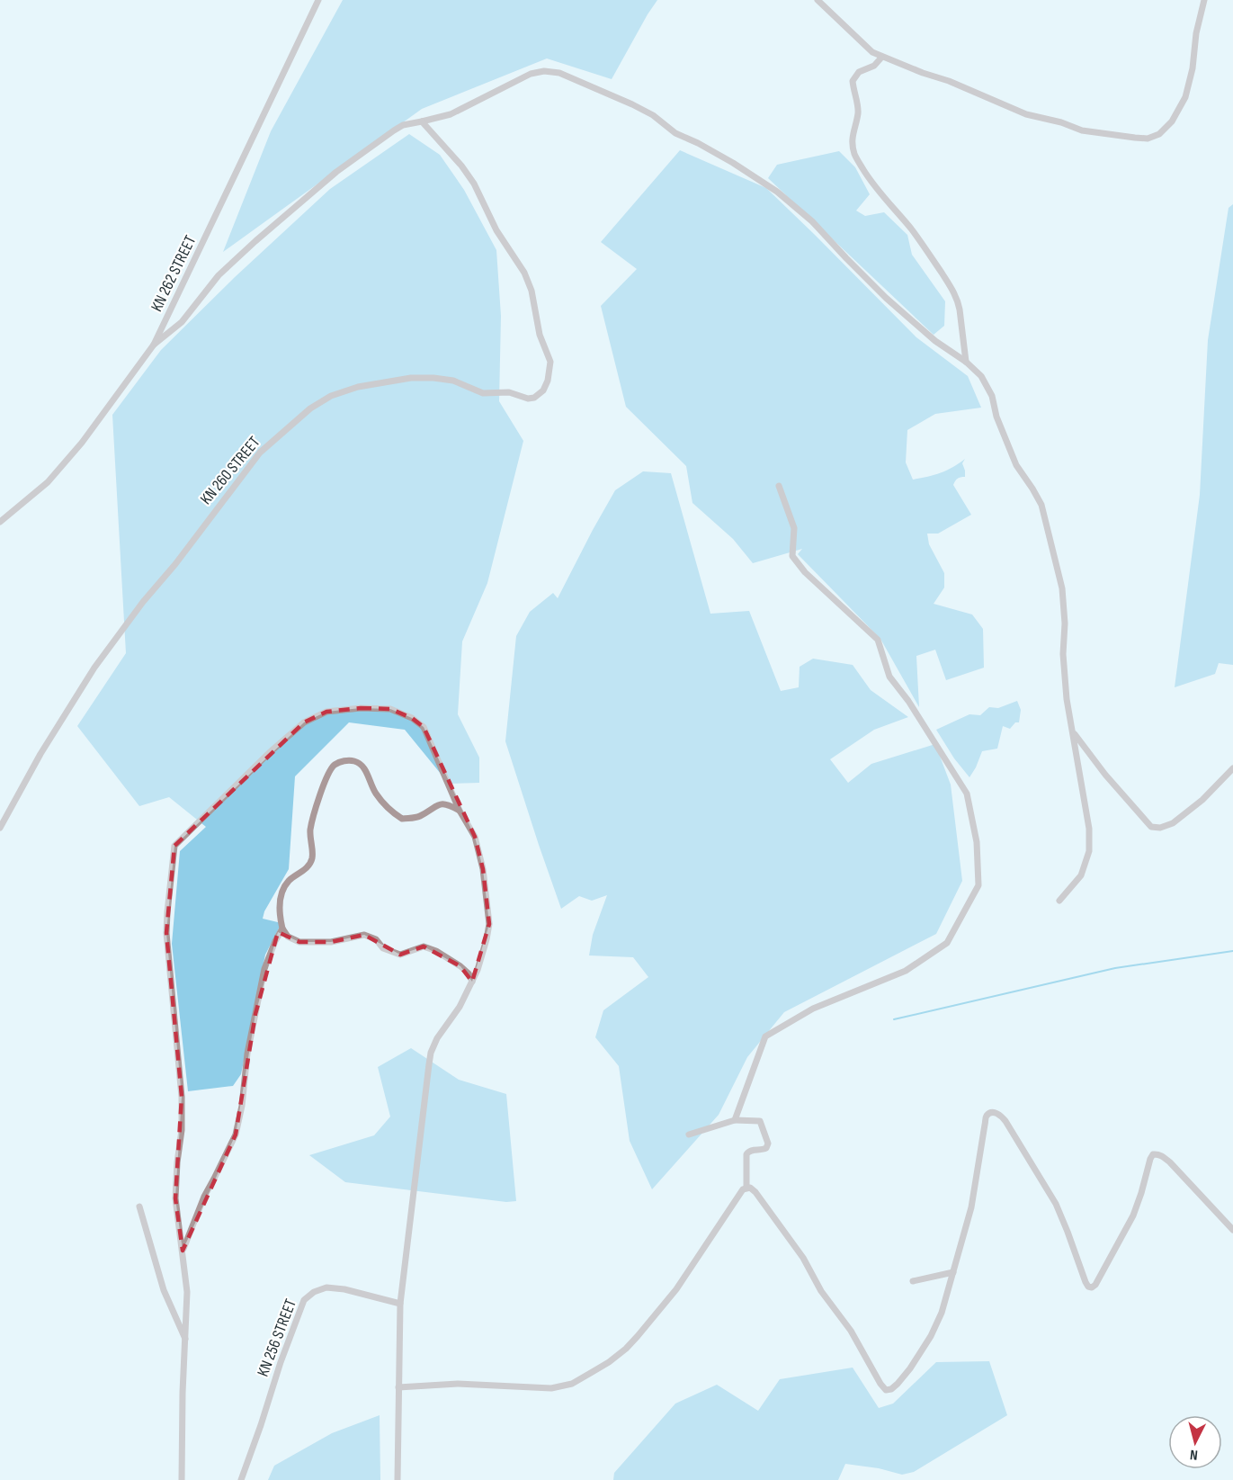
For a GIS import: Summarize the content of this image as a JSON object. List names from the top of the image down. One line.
{"streets":{"street":["KN 262 STREET","KN 260 STREET","KN 256 STREET"]},"north":"bottom"}
